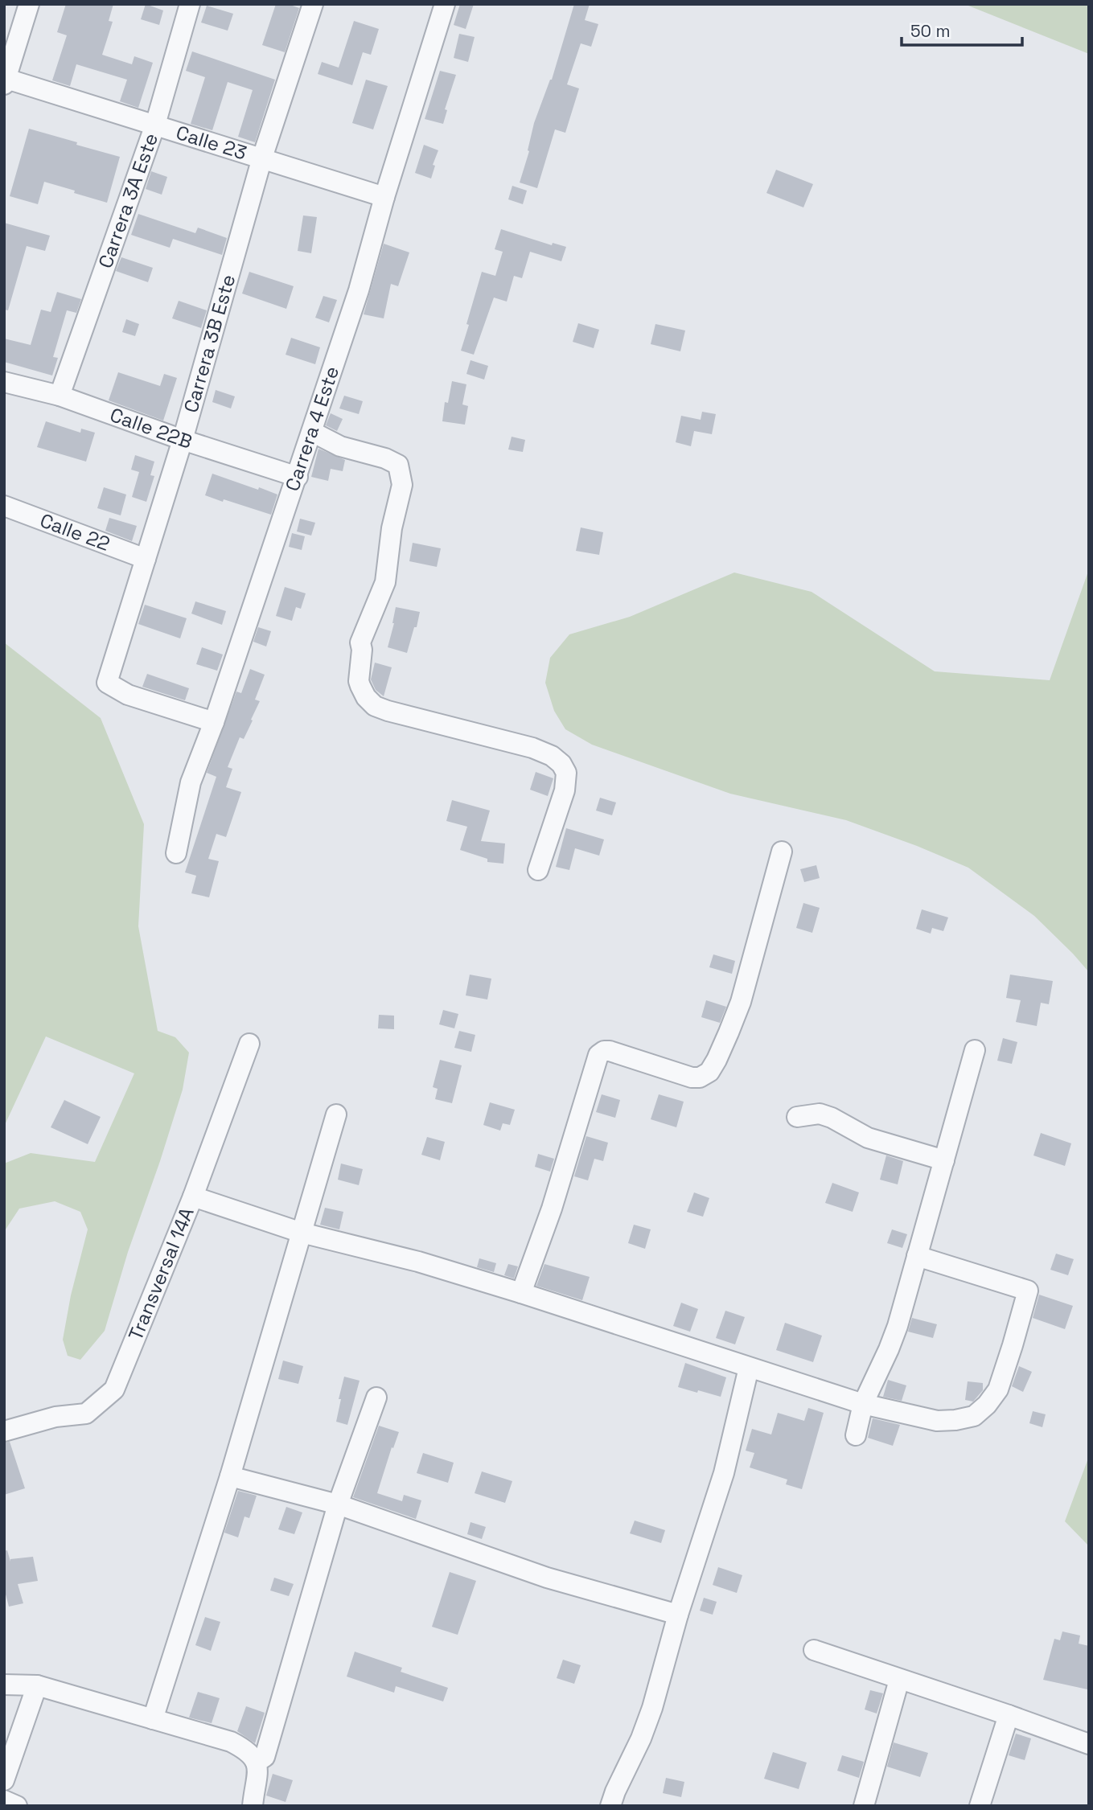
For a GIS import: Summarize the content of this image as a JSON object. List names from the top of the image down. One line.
{"streets":{"street":["Calle 23","Carrera 3A Este","Carrera 3B Este","Calle 22B","Carrera 4 Este","Calle 22","Transversal 14A"]},"crossings":[["Calle 23","Carrera 3A Este"],["Calle 23","Carrera 3B Este"],["Calle 23","Carrera 4 Este"],["Carrera 3A Este","Calle 22B"],["Carrera 3B Este","Calle 22B"],["Carrera 3B Este","Carrera 4 Este"],["Carrera 3B Este","Calle 22"],["Calle 22B","Carrera 4 Este"]],"scale_bar":"50 m"}
